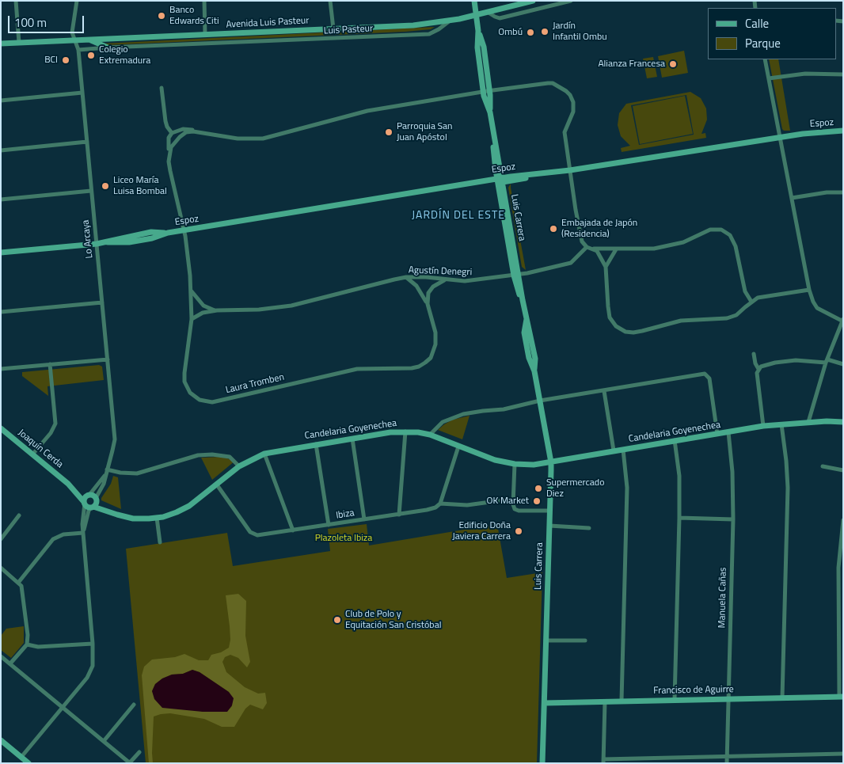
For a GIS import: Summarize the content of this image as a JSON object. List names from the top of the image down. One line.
{"streets":{"street":["Avenida Luis Pasteur","Luis Pasteur","Espoz","Luis Carrera","Lo Arcaya","Agustín Denegri","Laura Tromben","Candelaria Goyenechea","Joaquín Cerda","Ibiza","Manuela Cañas","Francisco de Aguirre"]},"crossings":[["Avenida Luis Pasteur","Luis Pasteur"],["Avenida Luis Pasteur","Luis Carrera"],["Avenida Luis Pasteur","Lo Arcaya"],["Luis Pasteur","Lo Arcaya"],["Espoz","Luis Carrera"],["Espoz","Lo Arcaya"],["Espoz","Laura Tromben"],["Luis Carrera","Agustín Denegri"],["Luis Carrera","Candelaria Goyenechea"],["Luis Carrera","Francisco de Aguirre"],["Lo Arcaya","Candelaria Goyenechea"],["Lo Arcaya","Joaquín Cerda"],["Agustín Denegri","Laura Tromben"],["Candelaria Goyenechea","Joaquín Cerda"],["Candelaria Goyenechea","Ibiza"],["Candelaria Goyenechea","Manuela Cañas"],["Manuela Cañas","Francisco de Aguirre"]],"districts":["JARDÍN DEL ESTE"],"parks":["Plazoleta Ibiza"],"places":["Banco Edwards Citi","Jardín Infantil Ombu","Ombú","Colegio Extremadura","BCI","Alianza Francesa","Parroquia San Juan Apóstol","Liceo María Luisa Bombal","Embajada de Japón (Residencia)","Supermercado Diez","OK Market","Edificio Doña Javiera Carrera","Club de Polo y Equitación San Cristóbal"],"legend":["Calle","Parque"],"scale_bar":"100 m"}
